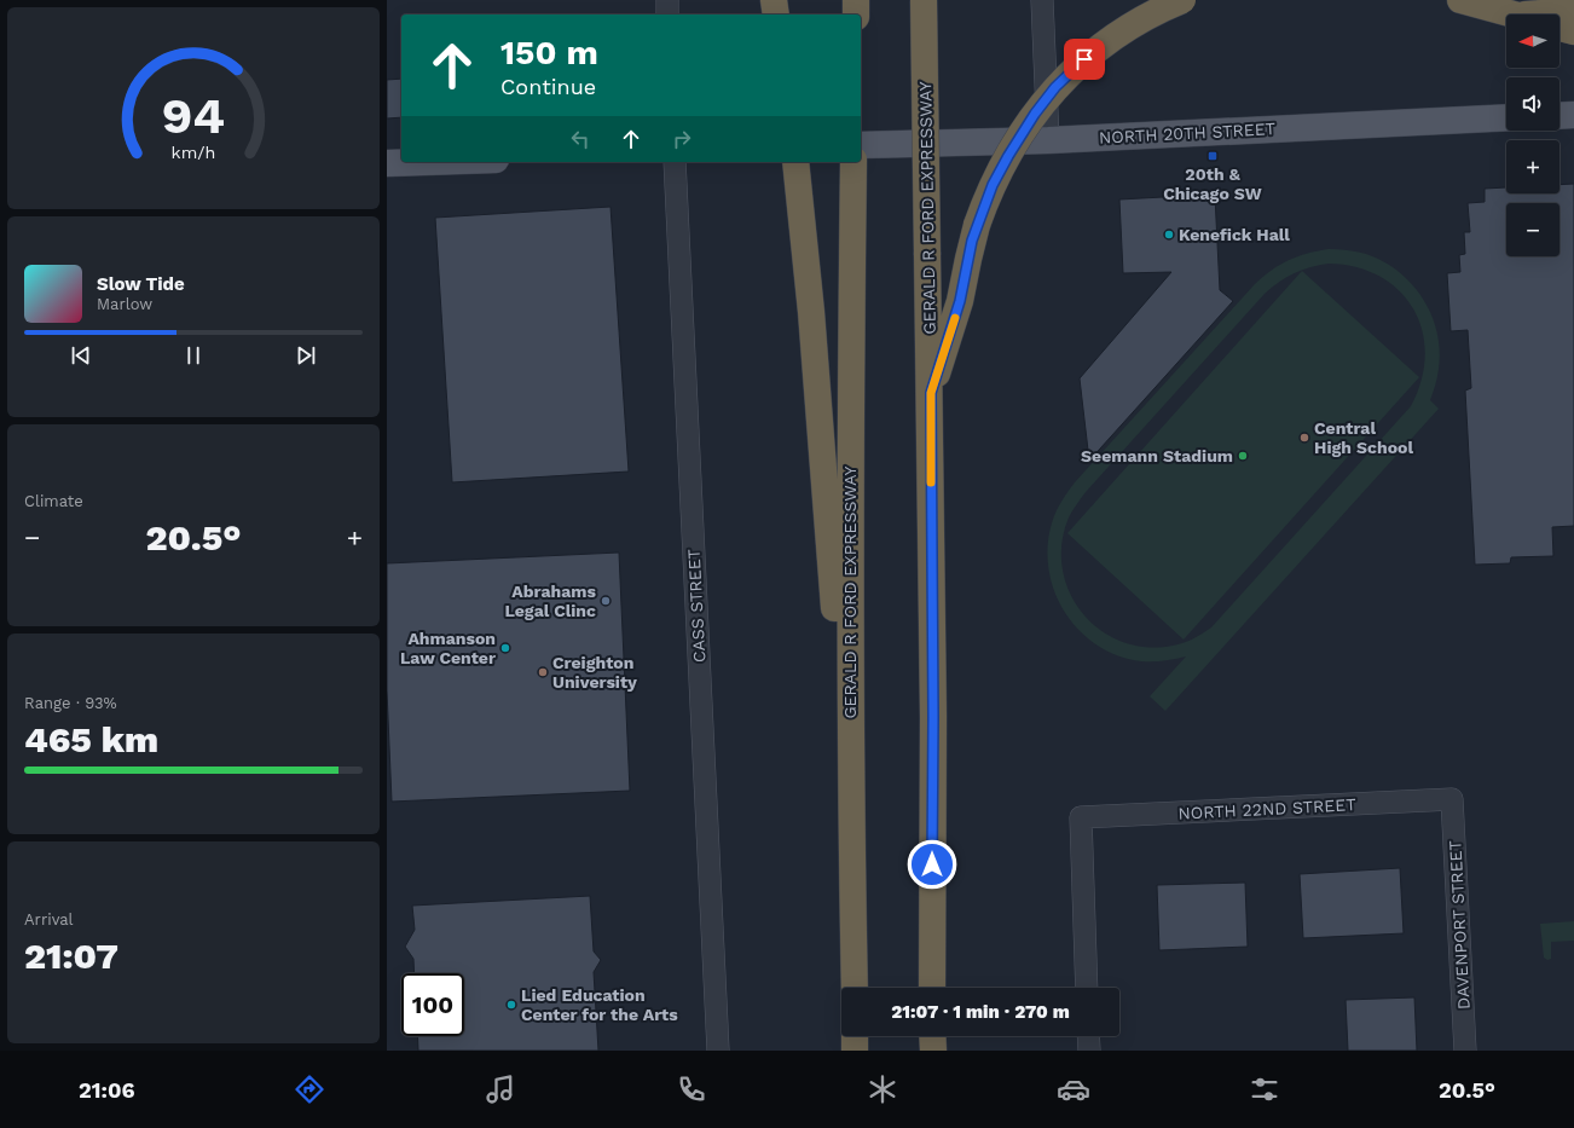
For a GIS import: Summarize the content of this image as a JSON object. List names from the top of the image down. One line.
{"streets":{"highway":["GERALD R FORD EXPRESSWAY"],"main road":["NORTH 20TH STREET"],"street":["CASS STREET","NORTH 22ND STREET","DAVENPORT STREET"]},"crossings":[["NORTH 22ND STREET","DAVENPORT STREET"]],"places":{"transit":["20th & Chicago SW"],"other":["Kenefick Hall","Central High School","Seemann Stadium","Abrahams Legal Clinc","Ahmanson Law Center","Creighton University","Lied Education Center for the Arts"]},"north":"left","page":{"map_buttons":["+","−"],"turn":["150 m","Continue"],"song":["Slow Tide","Marlow"],"tile":["Climate",["Range · 93%","465 km"],["Arrival","21:07"]],"heat":["−","20.5°","+"],"limit":"100","trip":"21:07 · 1 min · 270 m","tabs":["21:06","20.5°"],"gauge":["94","km/h"]}}
